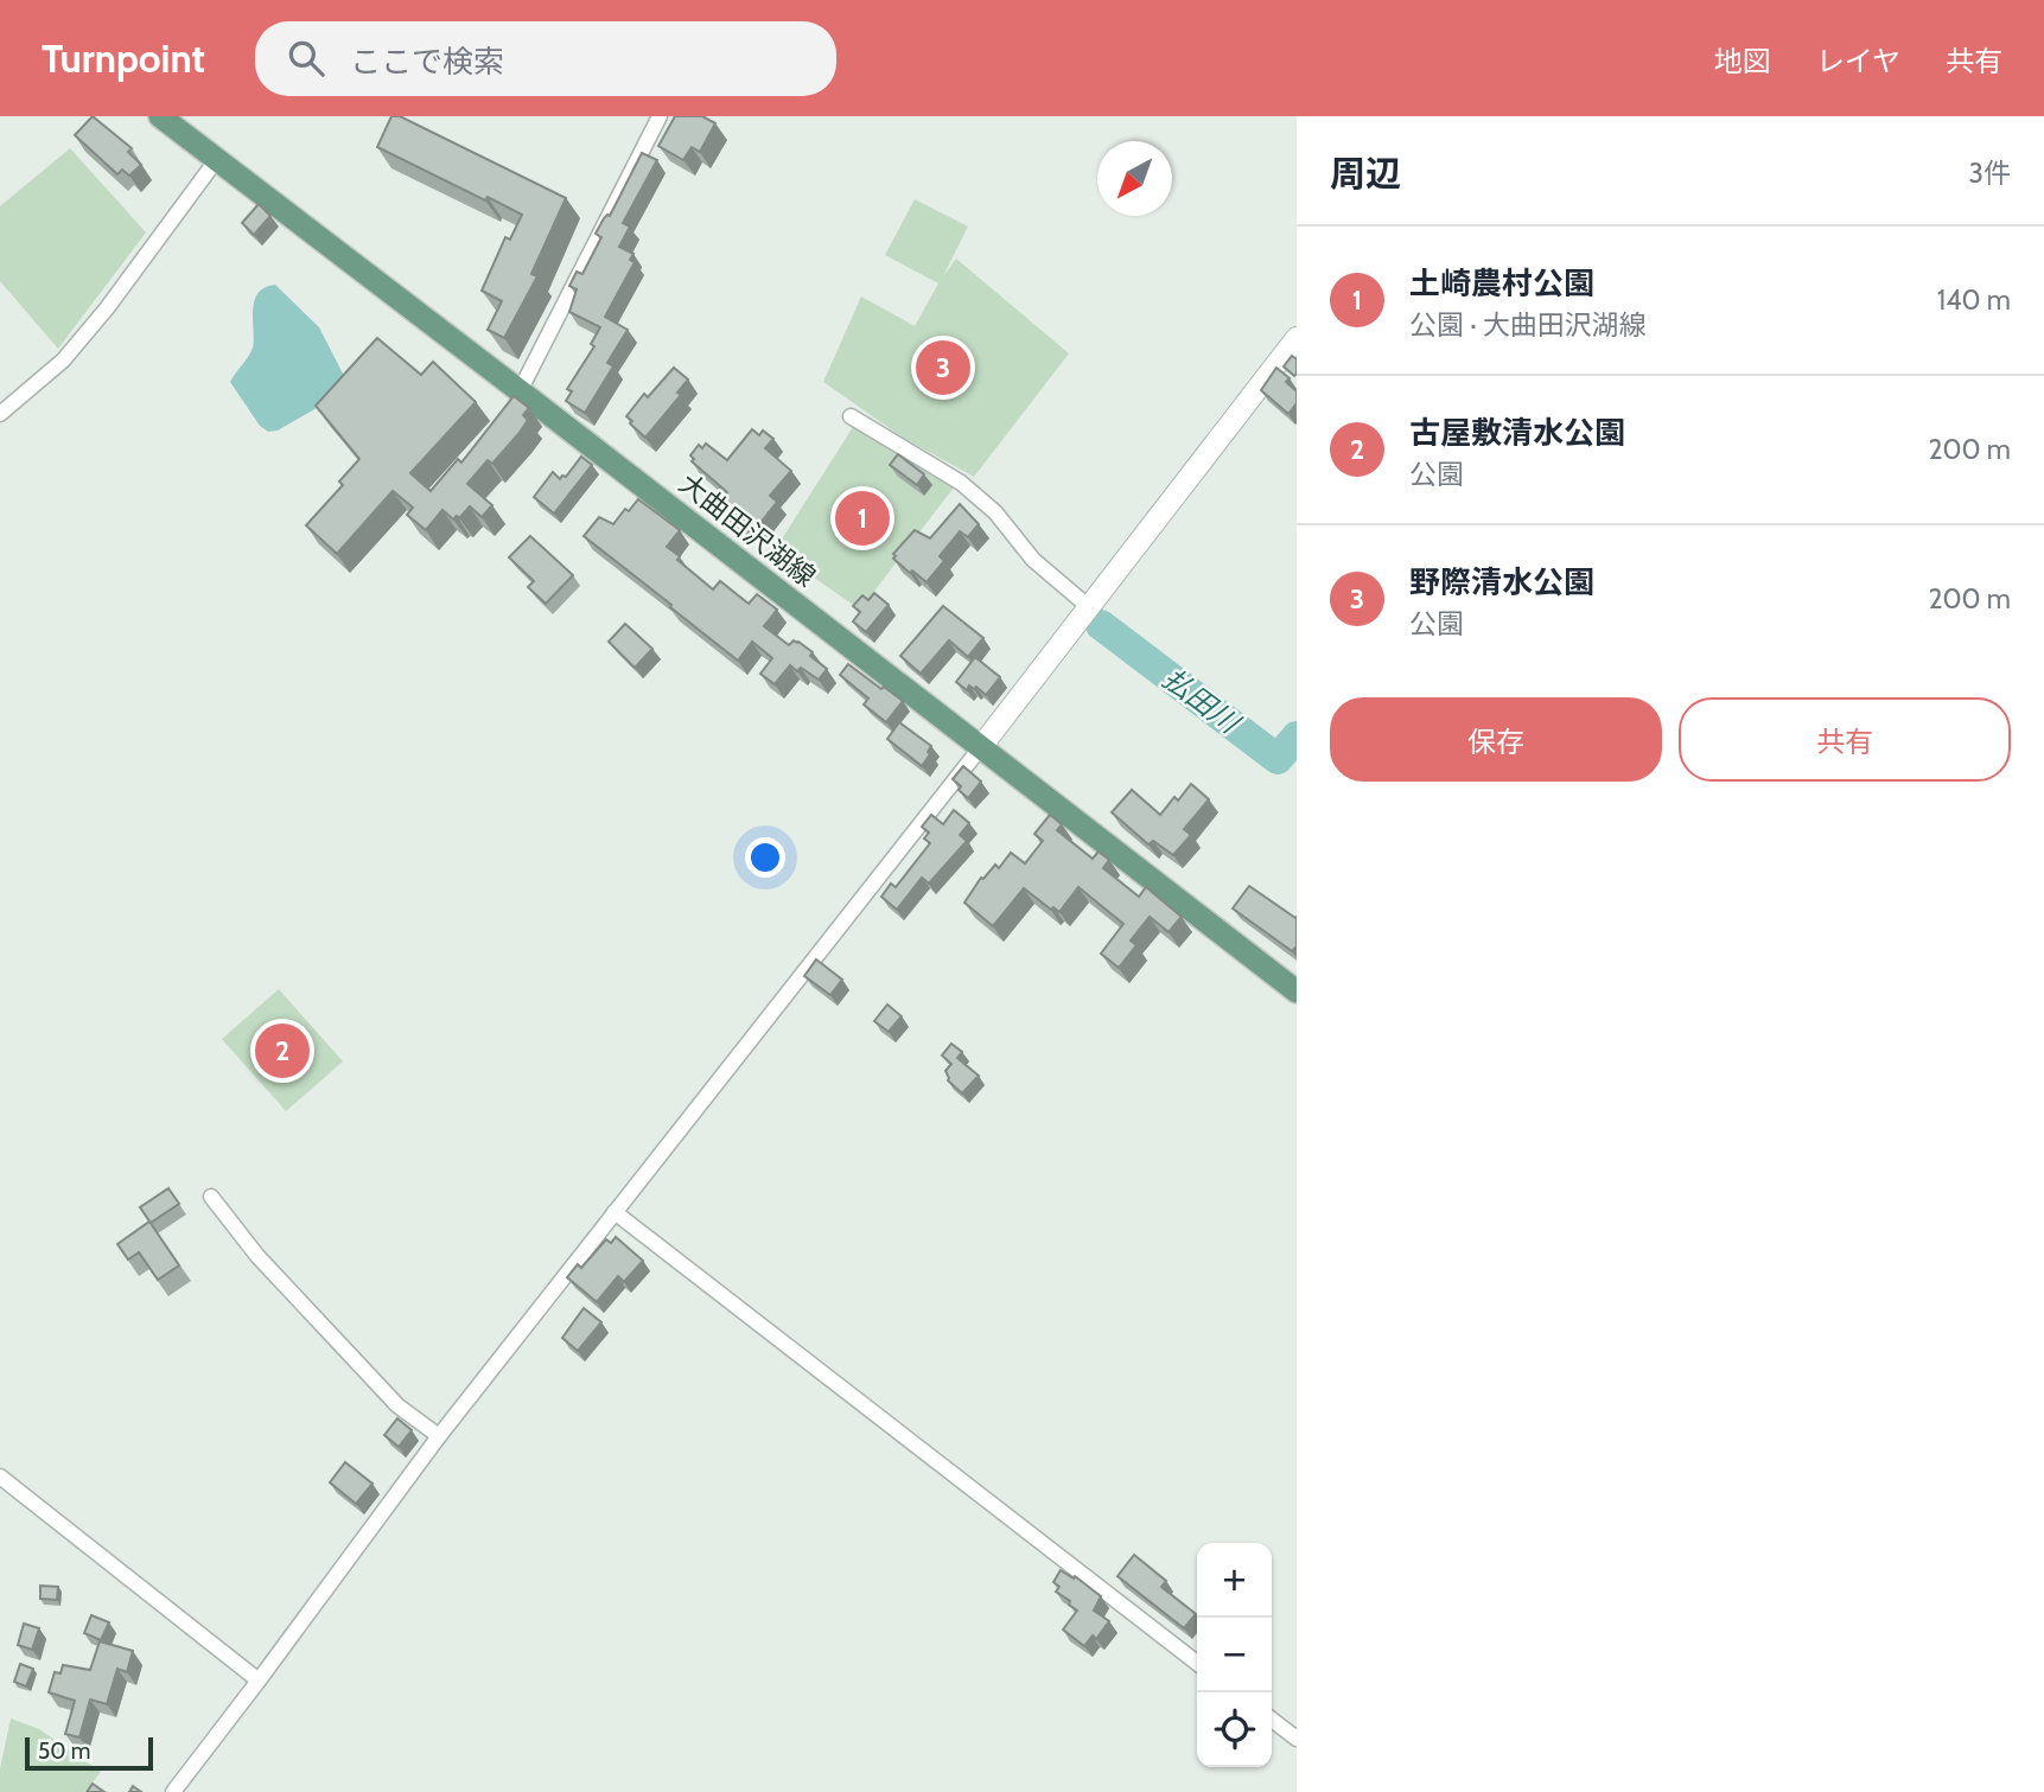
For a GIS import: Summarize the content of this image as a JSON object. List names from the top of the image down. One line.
{"streets":{"main road":["大曲田沢湖線"]},"water":["払田川"],"scale_bar":"50 m","north":"bottom left","page":{"header":"Turnpoint","search":"ここで検索","nav":["地図","レイヤ","共有"],"heading":["周辺","3件"],"list":[{"mark":"1","name":"土崎農村公園","note":"公園 · 大曲田沢湖線","value":"140 m"},{"mark":"2","name":"古屋敷清水公園","note":"公園","value":"200 m"},{"mark":"3","name":"野際清水公園","note":"公園","value":"200 m"}],"pins":["3","1","2"],"buttons":["保存","共有"],"map_buttons":["+","−"],"scale":"50 m"}}
